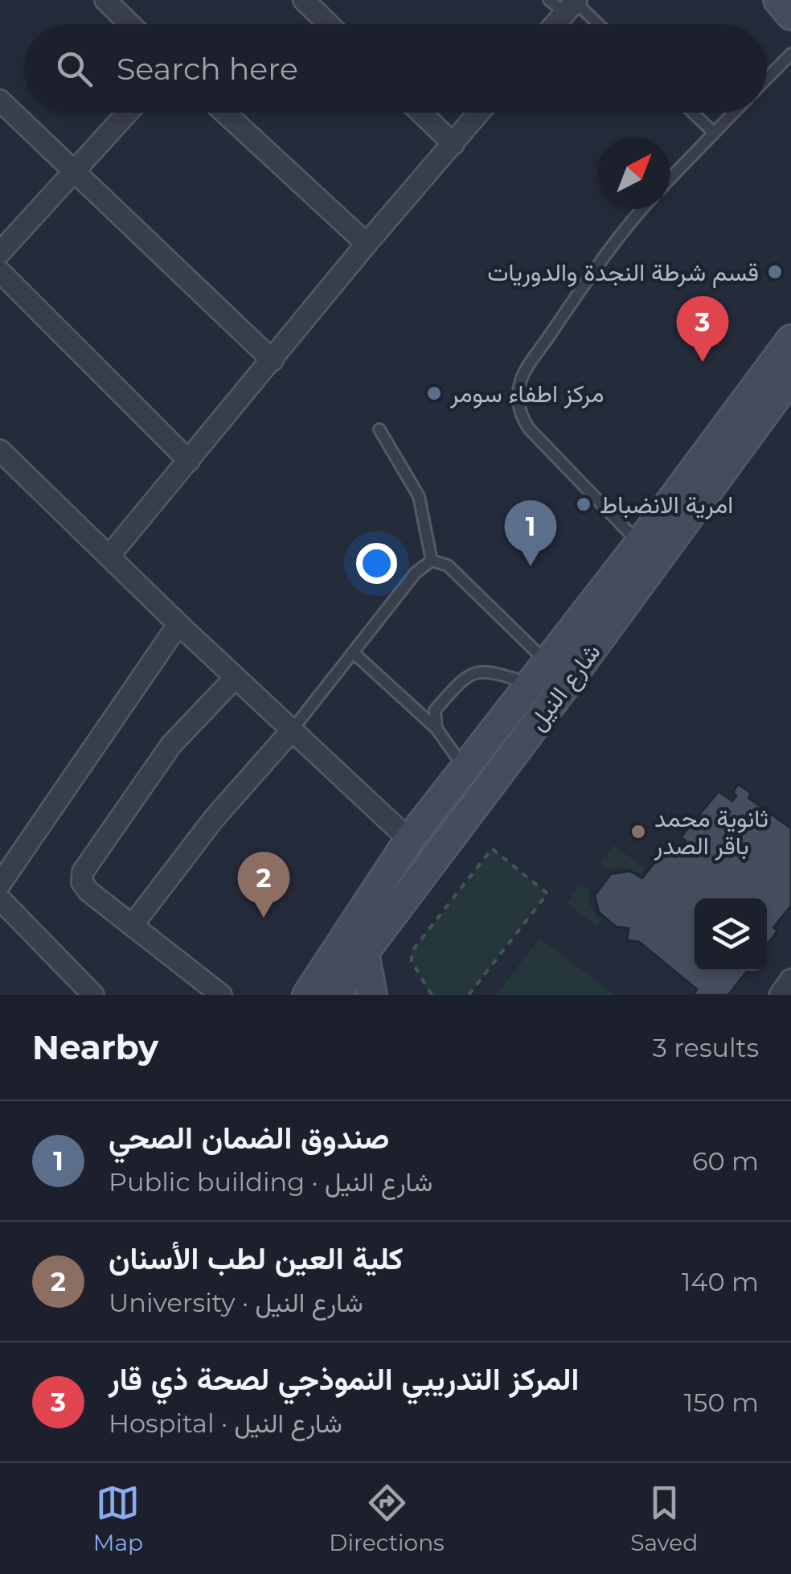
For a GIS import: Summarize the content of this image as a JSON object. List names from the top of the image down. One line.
{"streets":{"main road":["شارع النيل"]},"places":["قسم شرطة النجدة والدوريات","مركز اطفاء سومر","امرية الانضباط","ثانوية محمد باقر الصدر"],"north":"top right","page":{"search":"Search here","pins":["3","1","2"],"heading":["Nearby","3 results"],"list":[{"mark":"1","name":"صندوق الضمان الصحي","note":"Public building · شارع النيل","value":"60 m"},{"mark":"2","name":"كلية العين لطب الأسنان","note":"University · شارع النيل","value":"140 m"},{"mark":"3","name":"المركز التدريبي النموذجي لصحة ذي قار","note":"Hospital · شارع النيل","value":"150 m"}],"nav":["Map","Directions","Saved"]}}
